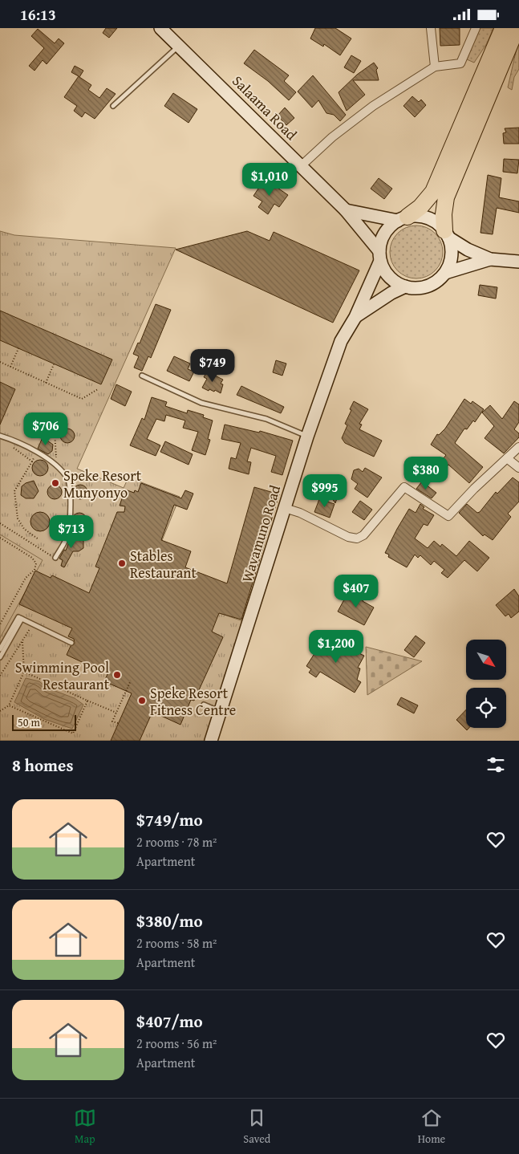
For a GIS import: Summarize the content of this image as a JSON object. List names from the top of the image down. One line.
{"streets":{"main road":["Salaama Road","Wavamuno Road"]},"crossings":[["Salaama Road","Wavamuno Road"]],"places":["Speke Resort Munyonyo","Stables Restaurant","Swimming Pool Restaurant","Speke Resort Fitness Centre"],"scale_bar":"50 m","north":"bottom right","page":{"status":"16:13","price":["$1,010","$749","$706","$380","$995","$713","$407","$1,200"],"scale":"50 m","heading":"8 homes","list":[{"name":"$749/mo","note":"2 rooms · 78 m² · Apartment"},{"name":"$380/mo","note":"2 rooms · 58 m² · Apartment"},{"name":"$407/mo","note":"2 rooms · 56 m² · Apartment"}],"tabs":["Map","Saved","Home"]}}
